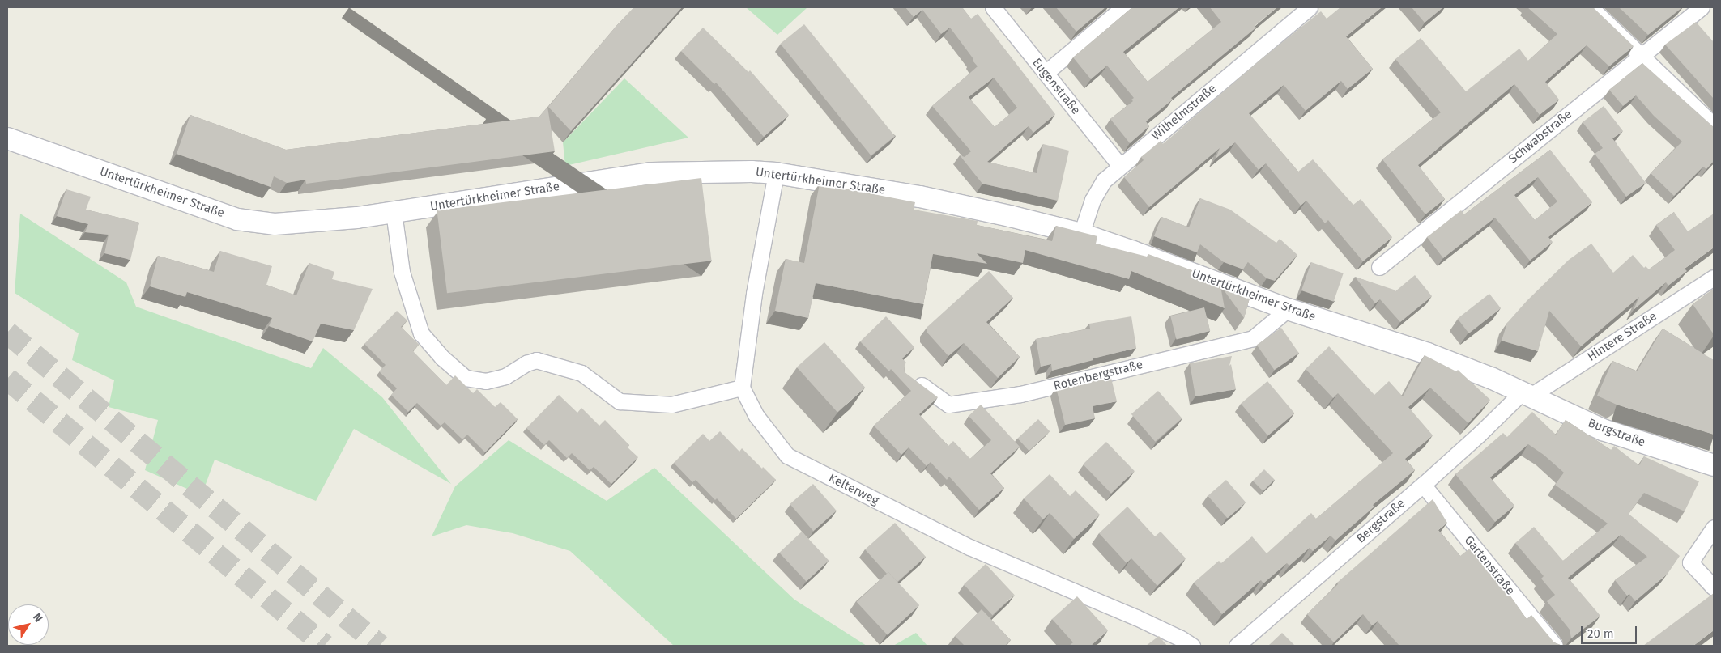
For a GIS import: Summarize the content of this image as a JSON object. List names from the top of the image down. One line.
{"streets":{"main road":["Untertürkheimer Straße","Burgstraße"],"street":["Eugenstraße","Wilhelmstraße","Schwabstraße","Hintere Straße","Rotenbergstraße","Kelterweg","Bergstraße","Gartenstraße"]},"crossings":[["Eugenstraße","Wilhelmstraße"],["Wilhelmstraße","Untertürkheimer Straße"],["Untertürkheimer Straße","Hintere Straße"],["Untertürkheimer Straße","Rotenbergstraße"],["Untertürkheimer Straße","Burgstraße"],["Untertürkheimer Straße","Bergstraße"],["Hintere Straße","Burgstraße"],["Hintere Straße","Bergstraße"],["Burgstraße","Bergstraße"],["Bergstraße","Gartenstraße"]],"scale_bar":"20 m","north":"top right"}
